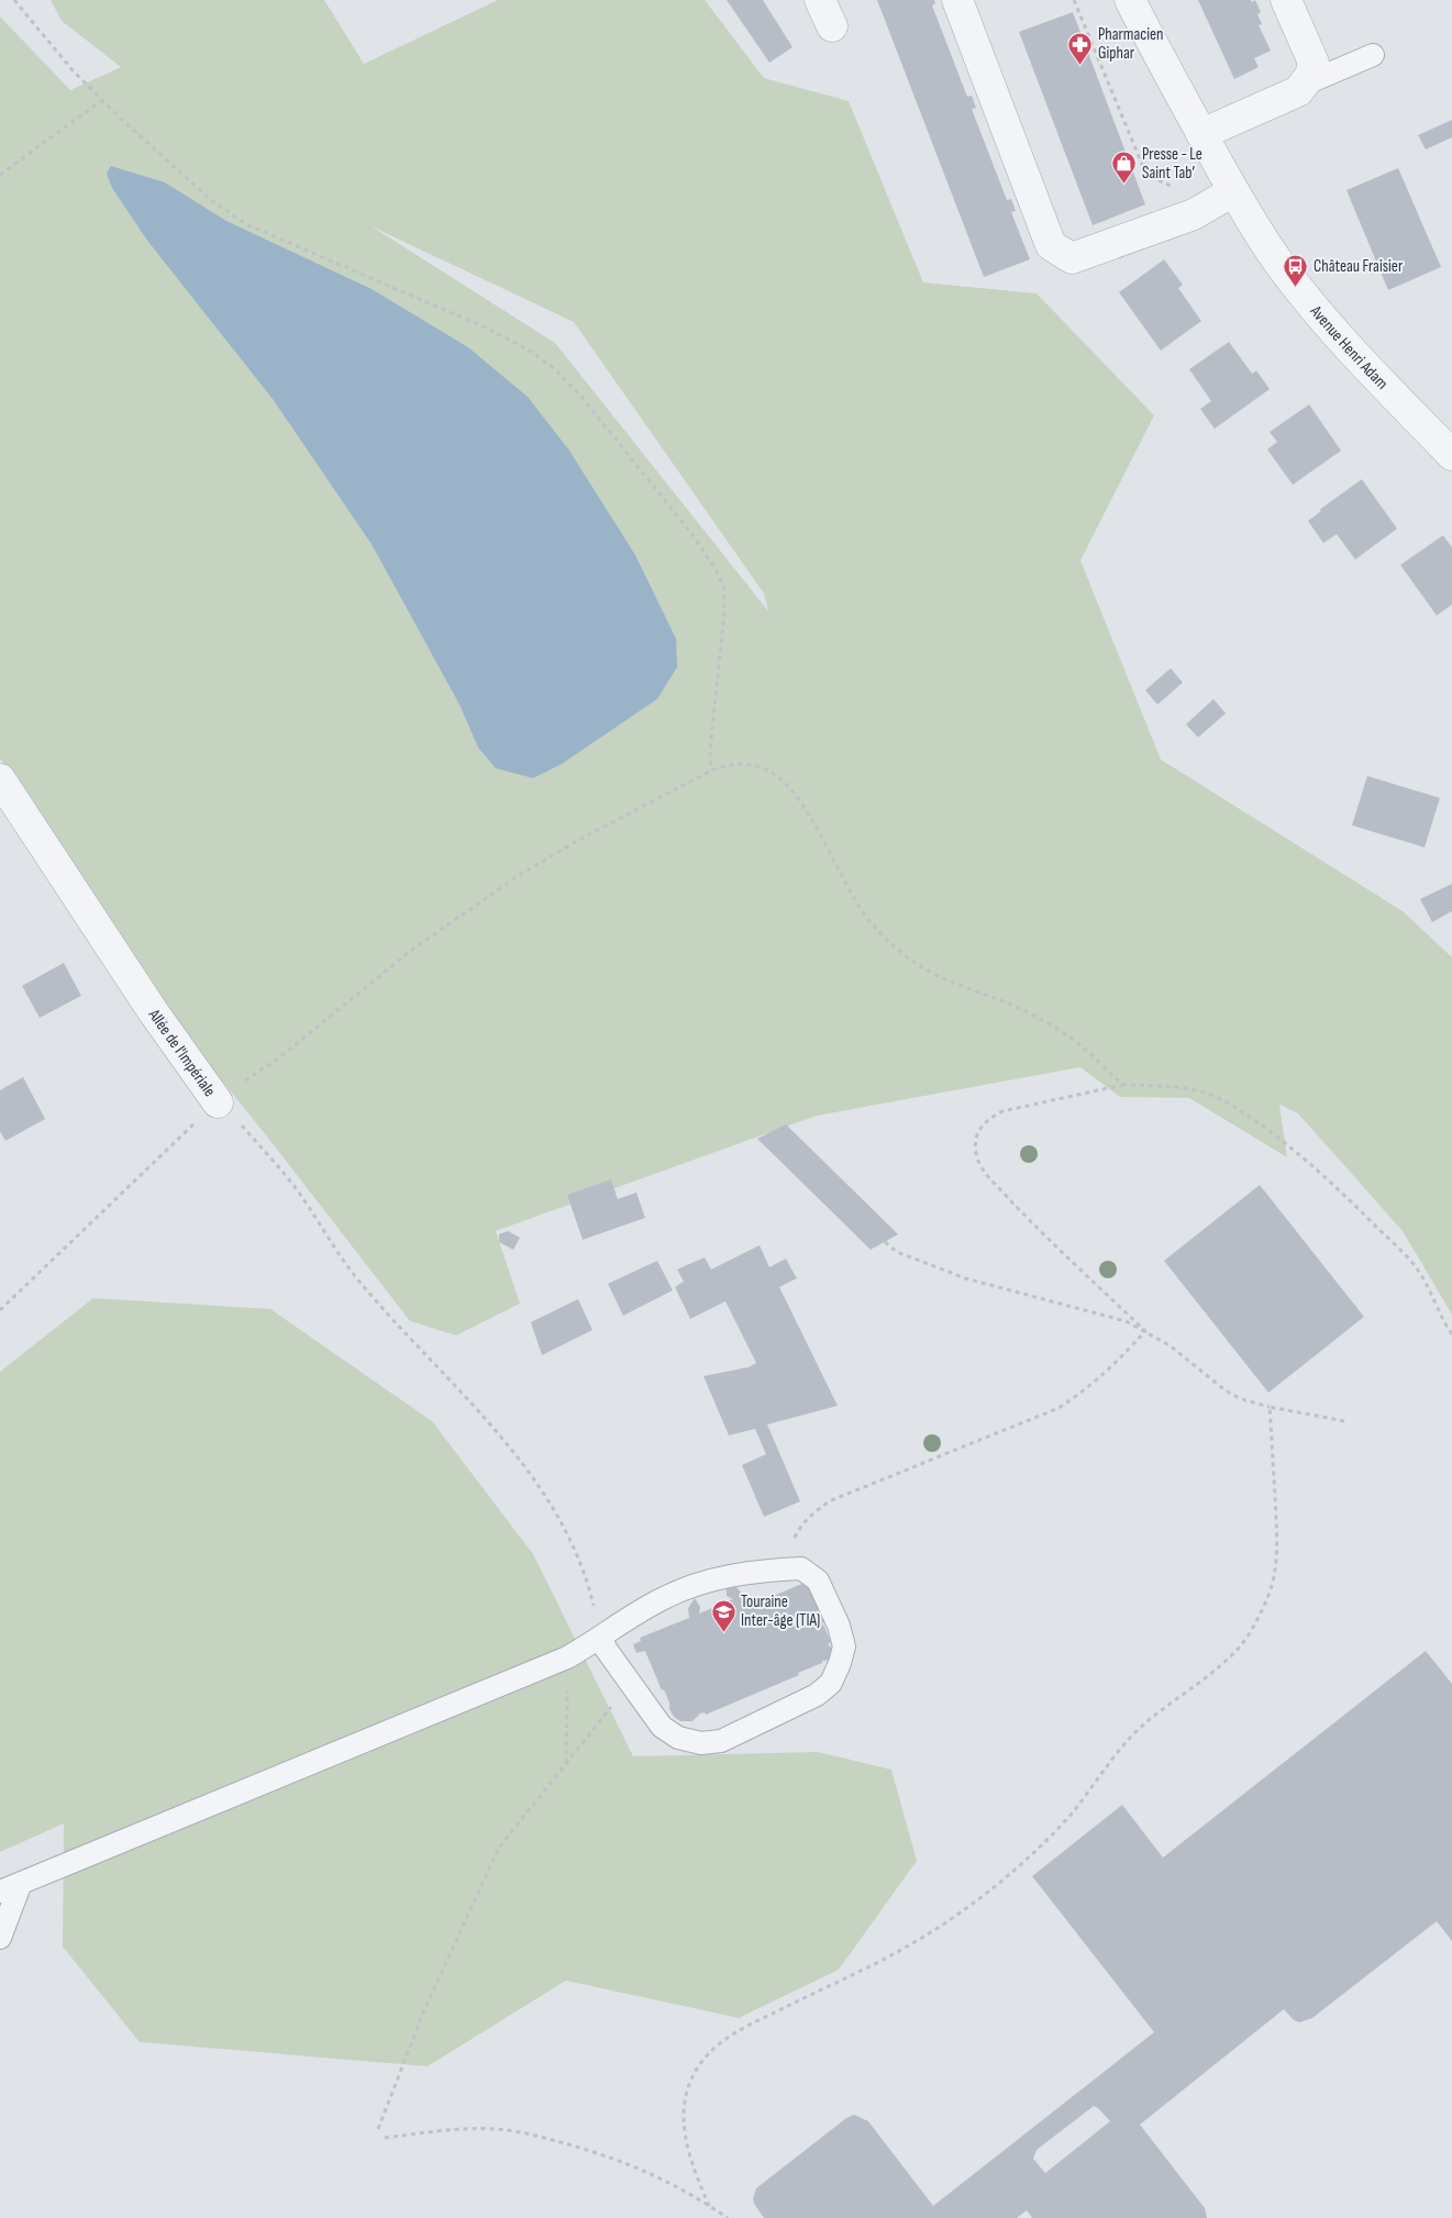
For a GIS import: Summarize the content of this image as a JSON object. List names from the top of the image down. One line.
{"streets":{"street":["Avenue Henri Adam","Allée de l'Impériale"]},"places":{"pharmacy":["Pharmacien Giphar"],"shop":["Presse - Le Saint Tab’"],"bus stop":["Château Fraisier"],"school or university":["Touraine Inter-âge (TIA)"]}}
